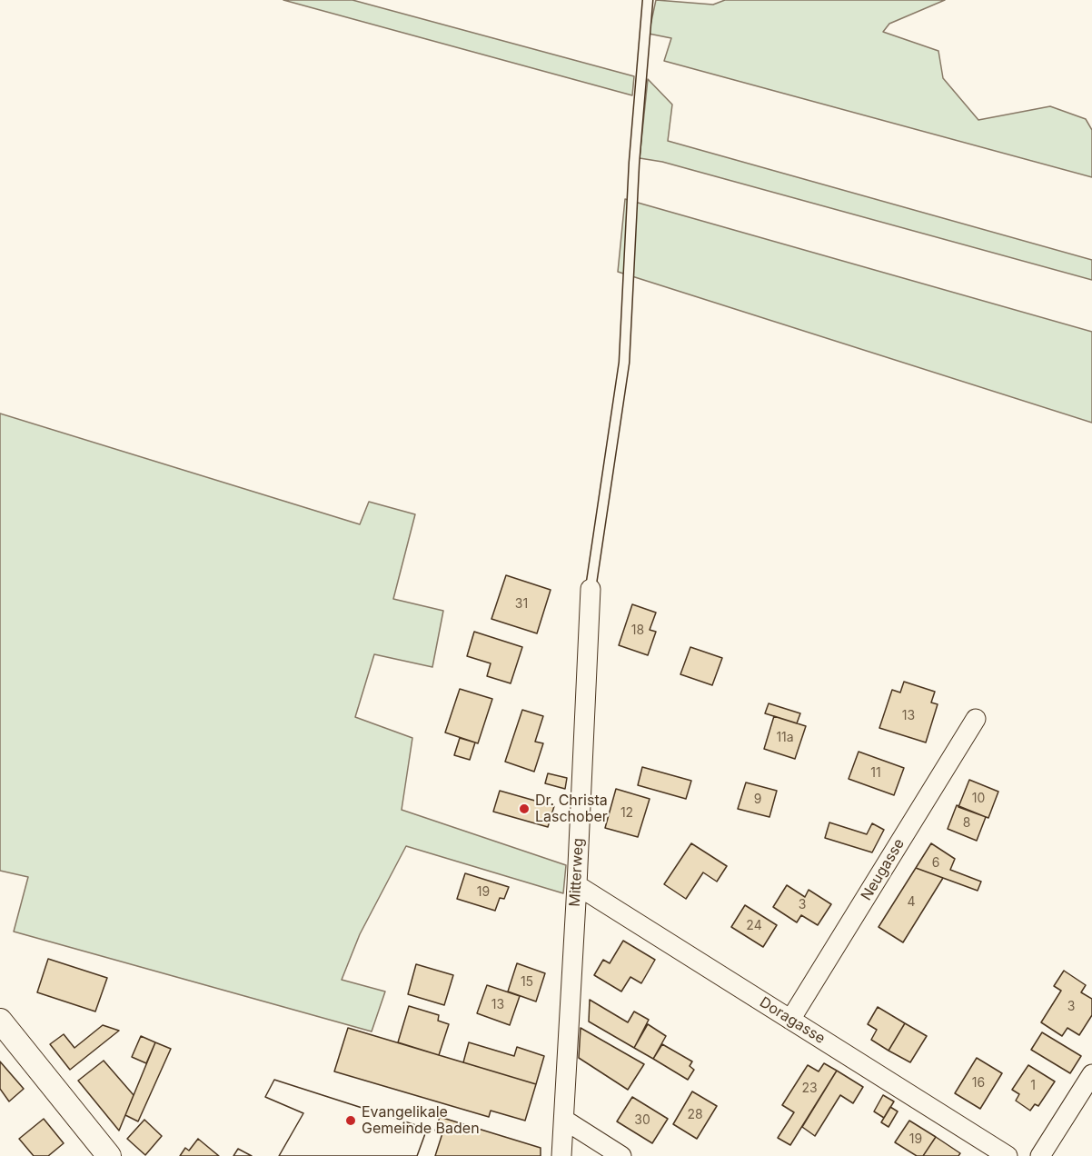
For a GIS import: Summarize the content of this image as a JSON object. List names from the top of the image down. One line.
{"streets":{"street":["Neugasse","Mitterweg","Doragasse"]},"crossings":[["Neugasse","Doragasse"],["Mitterweg","Doragasse"]],"places":["Dr. Christa Laschober","Evangelikale Gemeinde Baden"],"house_numbers":["31","18","13","11a","11","10","9","12","8","6","19","4","3","24","15","13","3","16","1","23","28","30","19"]}
